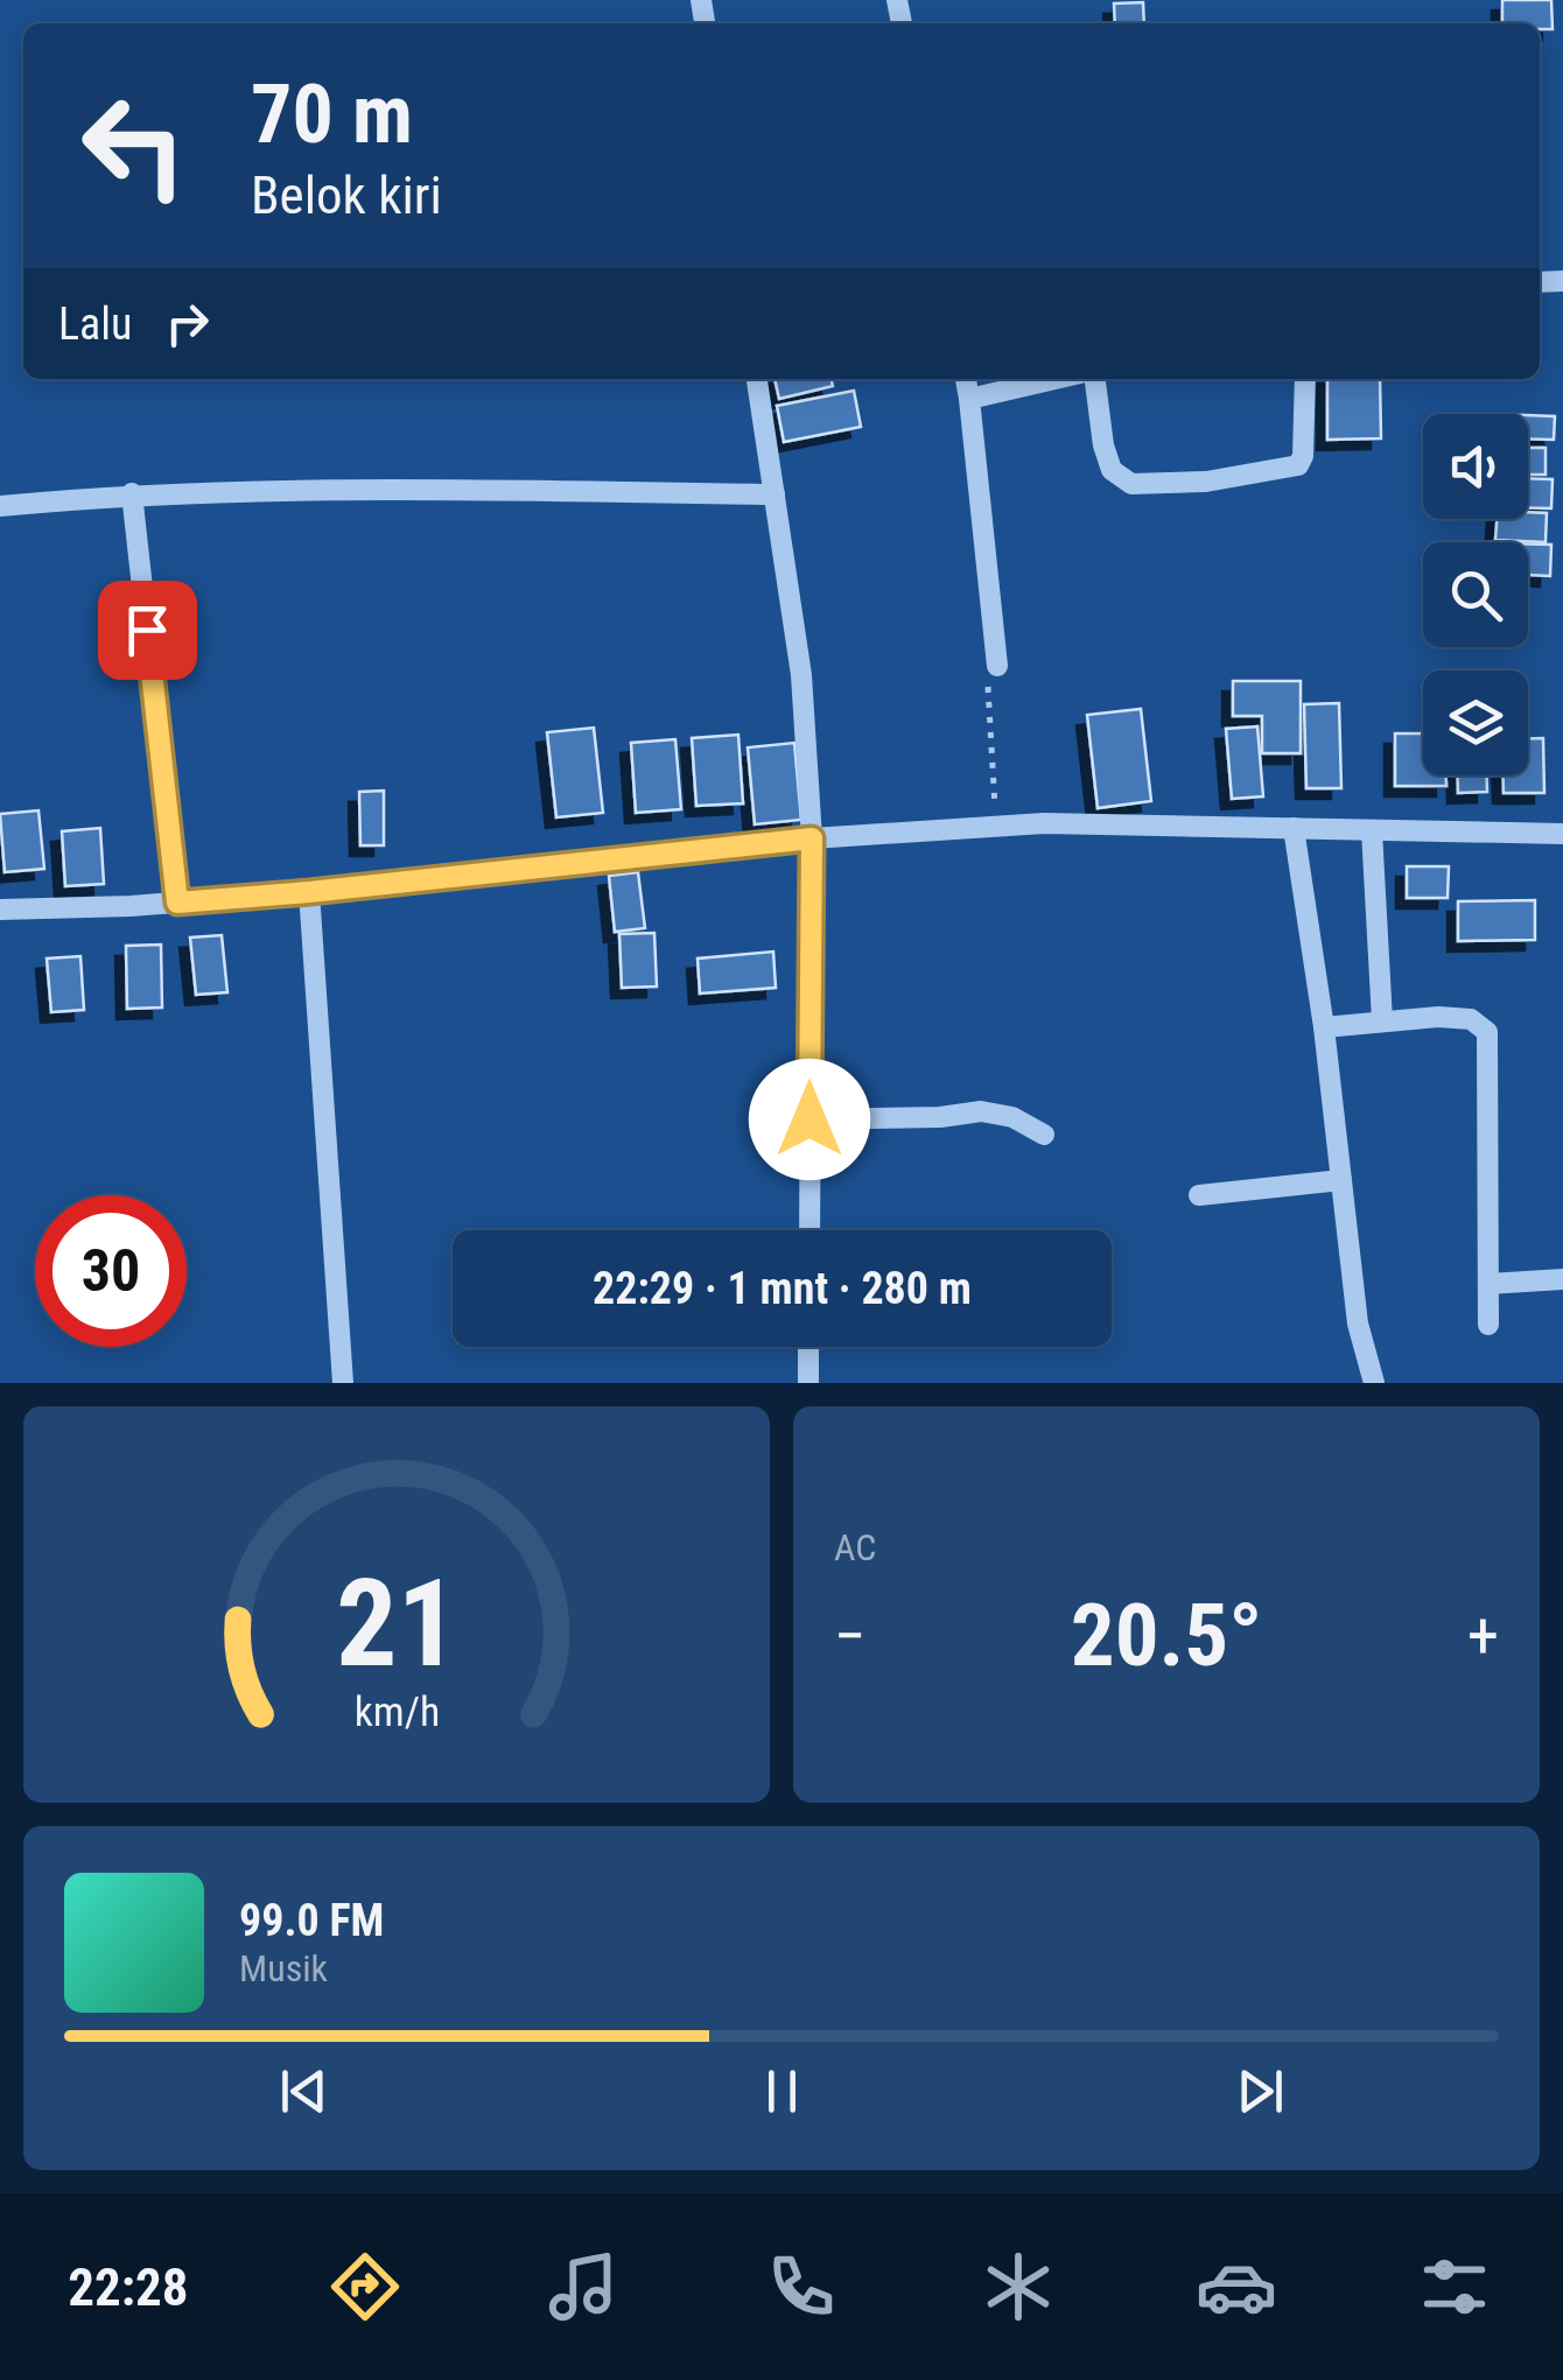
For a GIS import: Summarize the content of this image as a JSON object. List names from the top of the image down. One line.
{"page":{"turn":["70 m","Belok kiri"],"then":"Lalu","limit":"30","trip":"22:29 · 1 mnt · 280 m","tile":"AC","heat":["−","20.5°","+"],"song":["99.0 FM","Musik"],"tabs":"22:28","gauge":["21","km/h"]}}
